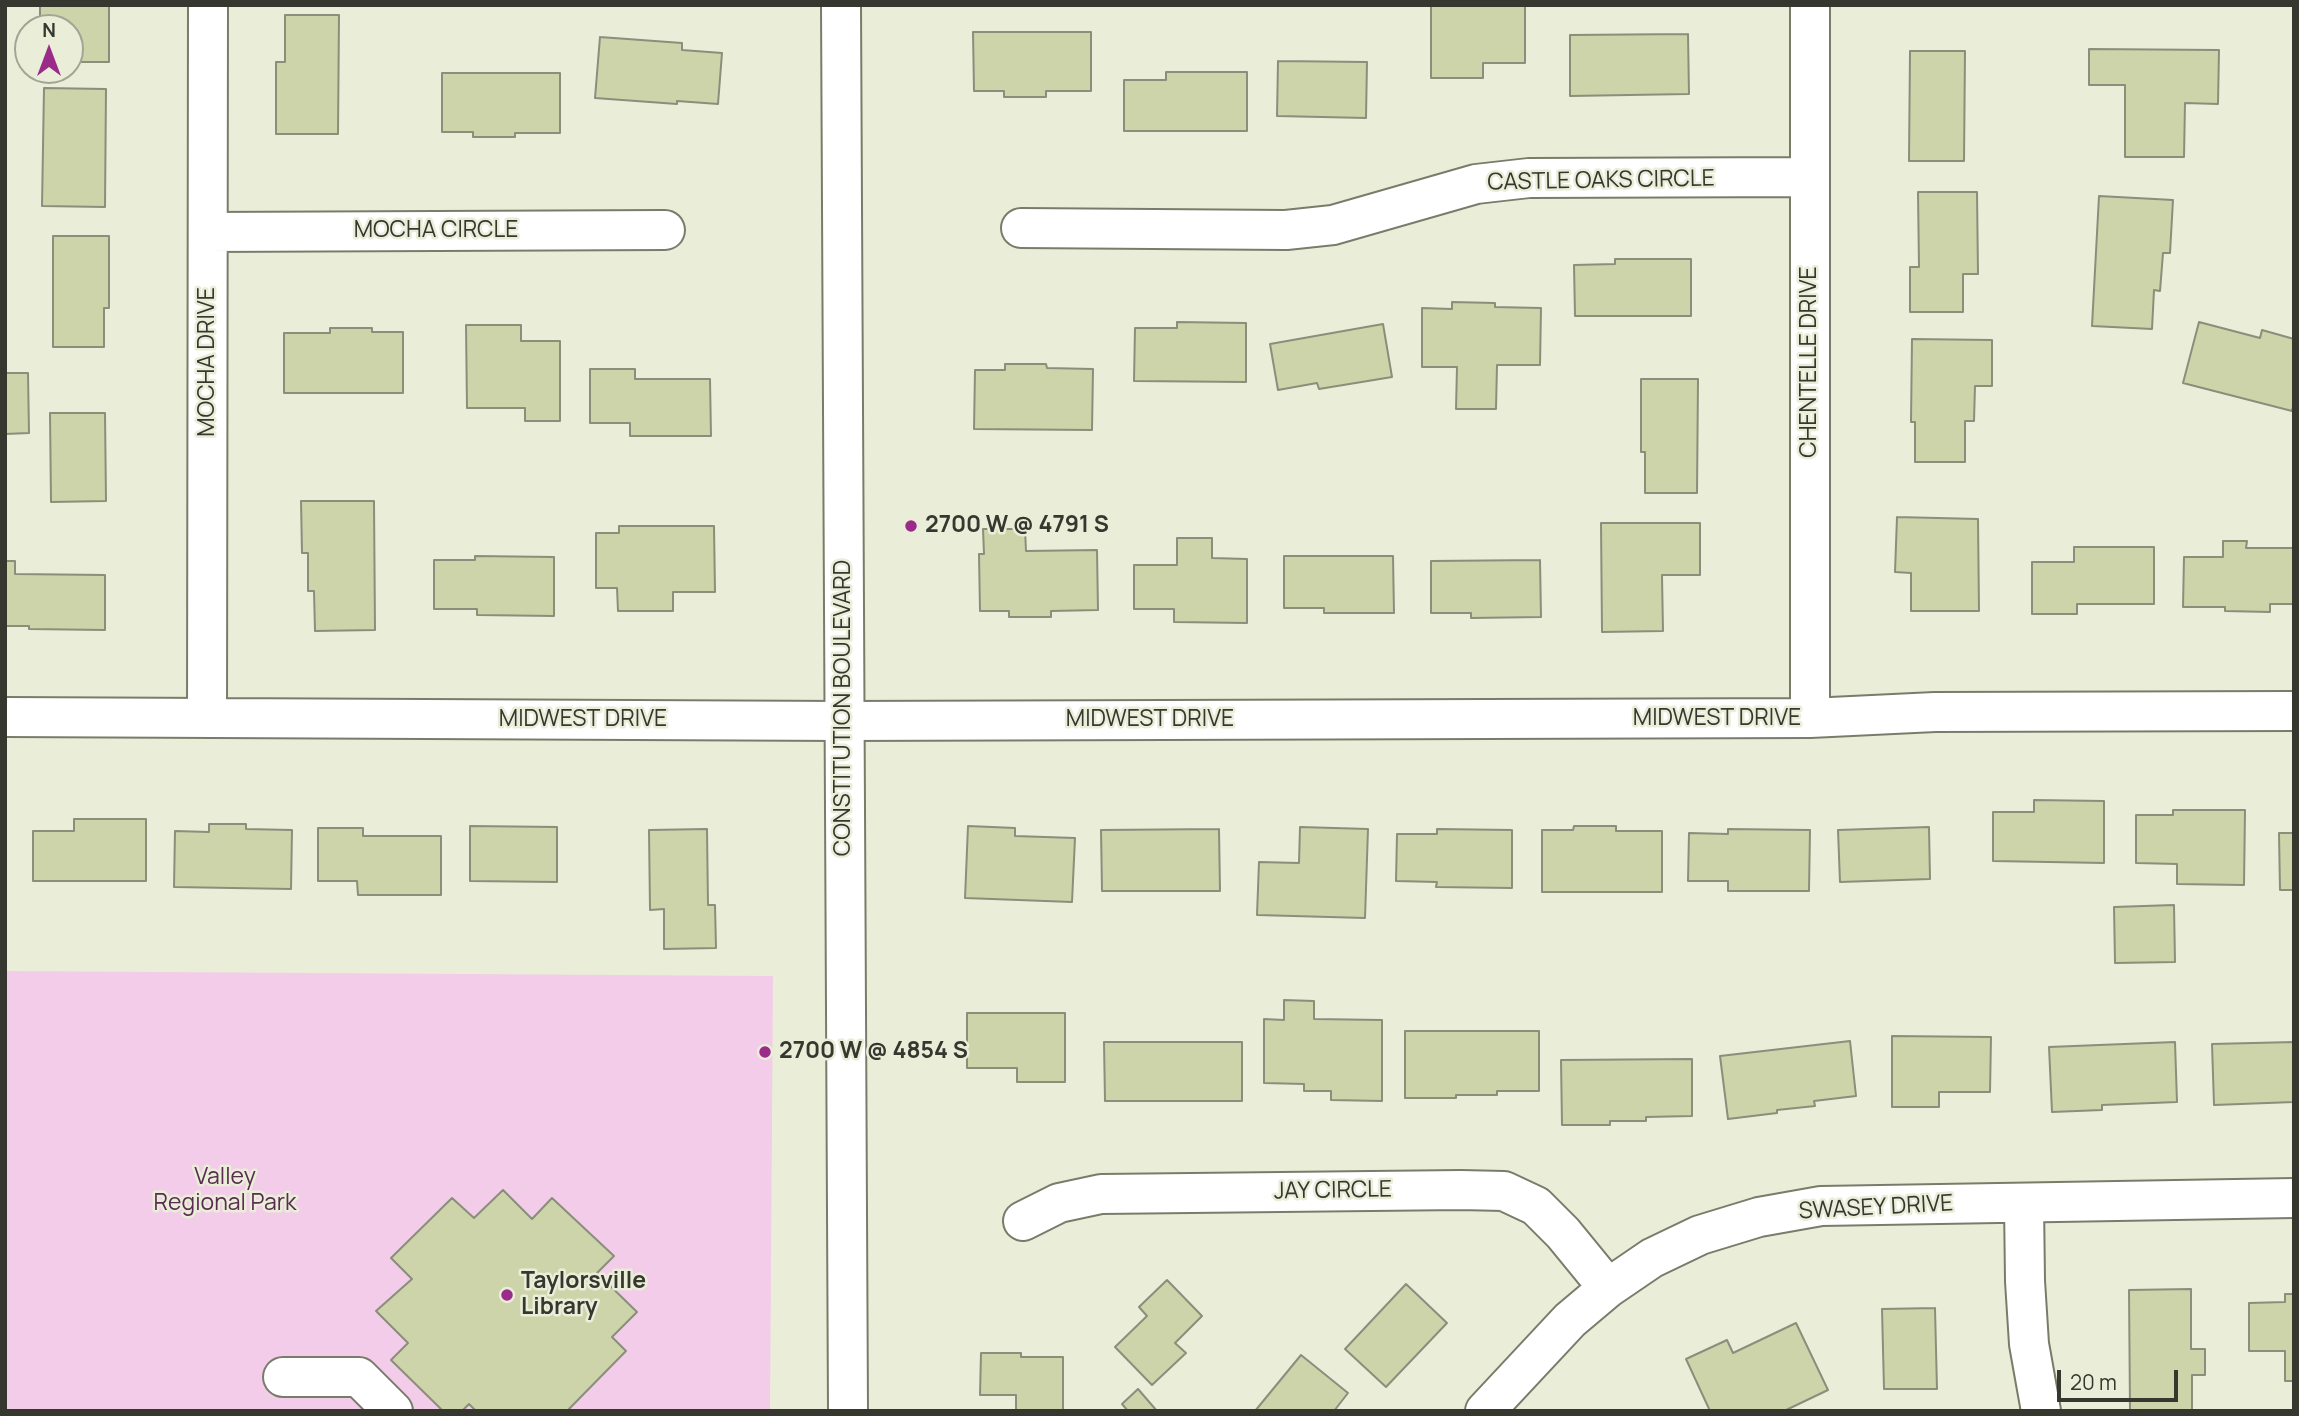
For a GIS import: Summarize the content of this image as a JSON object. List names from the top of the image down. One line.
{"streets":{"street":["CASTLE OAKS CIRCLE","MOCHA CIRCLE","MOCHA DRIVE","CHENTELLE DRIVE","CONSTITUTION BOULEVARD","MIDWEST DRIVE","JAY CIRCLE","SWASEY DRIVE"]},"crossings":[["CASTLE OAKS CIRCLE","CHENTELLE DRIVE"],["MOCHA CIRCLE","MOCHA DRIVE"],["MOCHA DRIVE","MIDWEST DRIVE"],["CHENTELLE DRIVE","MIDWEST DRIVE"],["CONSTITUTION BOULEVARD","MIDWEST DRIVE"],["JAY CIRCLE","SWASEY DRIVE"]],"parks":["Valley Regional Park"],"places":["2700 W @ 4791 S","2700 W @ 4854 S","Taylorsville Library"],"scale_bar":"20 m","north":"top"}
